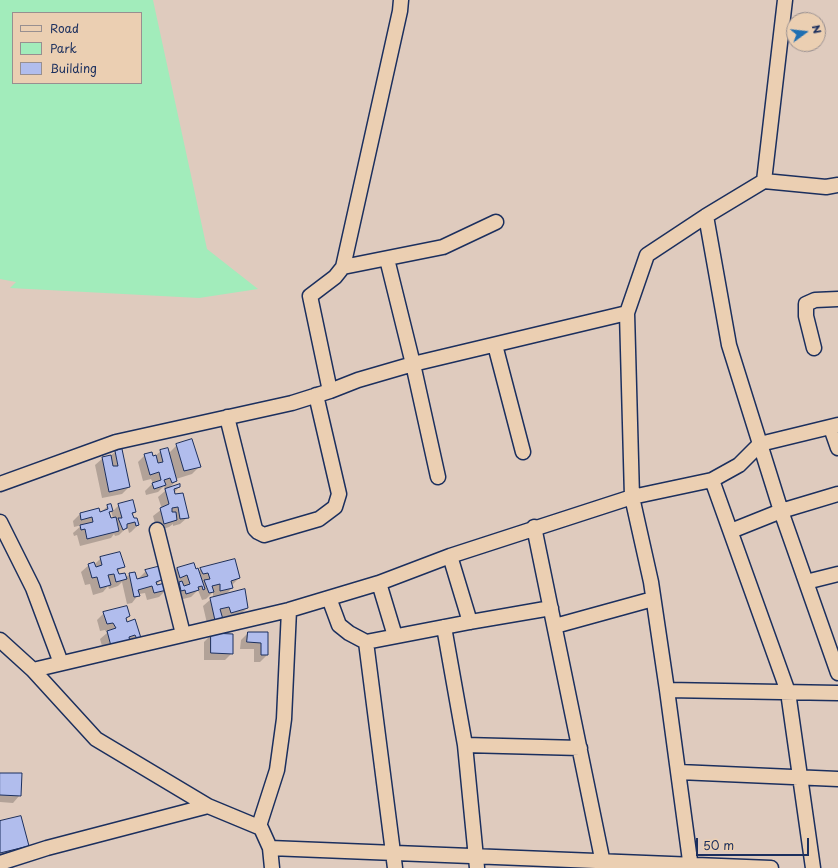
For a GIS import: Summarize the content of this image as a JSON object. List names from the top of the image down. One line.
{"legend":["Road","Park","Building"],"scale_bar":"50 m","north":"right"}
